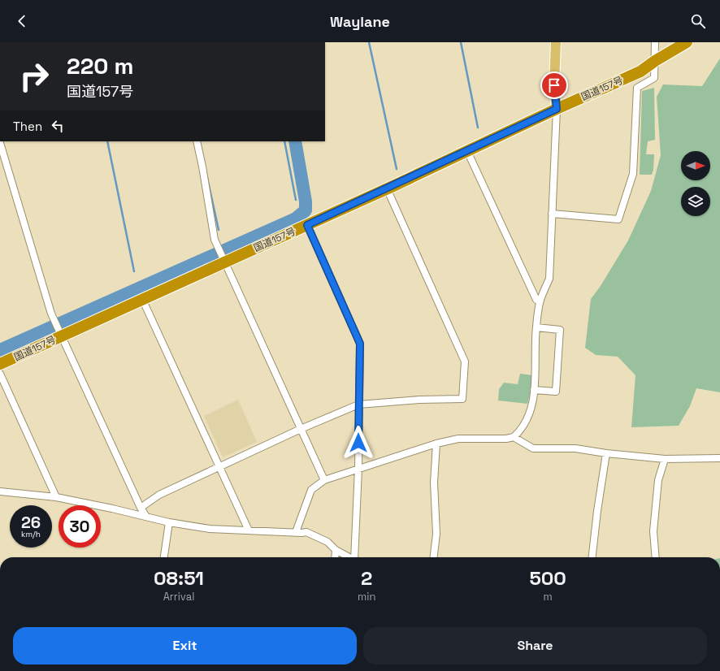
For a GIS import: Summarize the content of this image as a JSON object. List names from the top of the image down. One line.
{"streets":{"highway":["国道157号"]},"north":"right","page":{"header":"Waylane","turn":["220 m","国道157号"],"then":"Then","speed":"26 km/h","limit":"30","eta":["08:51","Arrival","2","min","500","m"],"buttons":["Exit","Share"]}}
